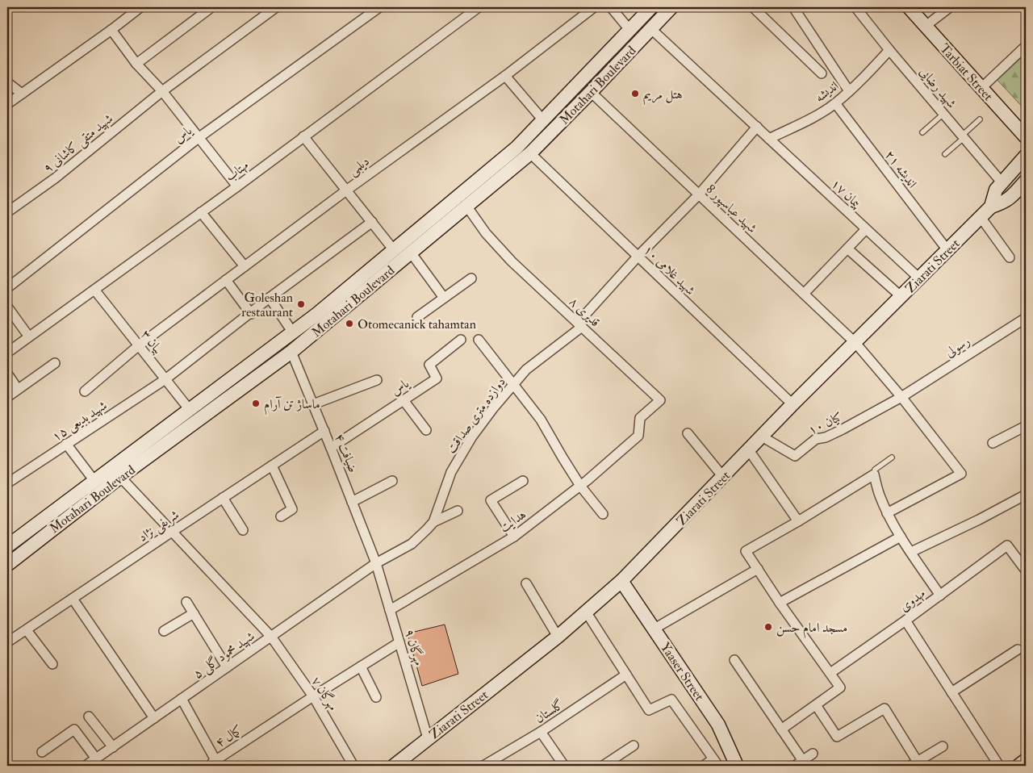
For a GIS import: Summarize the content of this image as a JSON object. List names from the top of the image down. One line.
{"streets":{"main road":["Tarbiat Street","Motahari Boulevard","Ziarati Street","Yaaser Street"],"street":["شهید رضایی","اندیشه","یاس","شهید متقی کاشانی ۹","دیلمی","اندیشه ۲۱","مهتاب","پیمان ۱۷","شهید عباسپور 8","شهید غلامی ۱۰","قدیری ۸","بیان ۳","رسولی","دوازده متری صداقت","شهید بدیعی ۱۵","کیان ۱۰","ضیافت ۴","هدایت","شریفی نژاد","مهدوی","مهرگان ۹","شهید محمود گلی ۵","مهرگان ۷","گلستان","کمال ۴"]},"crossings":[["Motahari Boulevard","پیمان ۱۷"],["Motahari Boulevard","شهید عباسپور 8"],["Motahari Boulevard","شهید غلامی ۱۰"],["Motahari Boulevard","قدیری ۸"],["Motahari Boulevard","بیان ۳"],["Motahari Boulevard","ضیافت ۴"],["Motahari Boulevard","مهرگان ۷"],["شهید رضایی","اندیشه"],["شهید رضایی","Ziarati Street"],["اندیشه","اندیشه ۲۱"],["اندیشه","پیمان ۱۷"],["یاس","ضیافت ۴"],["دیلمی","بیان ۳"],["اندیشه ۲۱","Ziarati Street"],["مهتاب","بیان ۳"],["پیمان ۱۷","Ziarati Street"],["پیمان ۱۷","دوازده متری صداقت"],["شهید عباسپور 8","Ziarati Street"],["شهید عباسپور 8","رسولی"],["شهید عباسپور 8","دوازده متری صداقت"],["شهید عباسپور 8","کیان ۱۰"],["Ziarati Street","شهید غلامی ۱۰"],["Ziarati Street","کیان ۱۰"],["Ziarati Street","مهرگان ۹"],["Ziarati Street","Yaaser Street"],["شهید غلامی ۱۰","دوازده متری صداقت"],["قدیری ۸","دوازده متری صداقت"],["قدیری ۸","هدایت"],["بیان ۳","شهید بدیعی ۱۵"],["رسولی","کیان ۱۰"],["دوازده متری صداقت","ضیافت ۴"],["دوازده متری صداقت","مهرگان ۹"],["دوازده متری صداقت","شهید محمود گلی ۵"],["ضیافت ۴","شریفی نژاد"],["ضیافت ۴","مهرگان ۹"],["ضیافت ۴","شهید محمود گلی ۵"],["هدایت","مهرگان ۹"],["شریفی نژاد","مهرگان ۷"],["مهرگان ۹","شهید محمود گلی ۵"],["مهرگان ۹","کمال ۴"],["شهید محمود گلی ۵","مهرگان ۷"],["شهید محمود گلی ۵","کمال ۴"],["مهرگان ۷","کمال ۴"]],"places":["هتل مریم","Goleshan restaurant","Otomecanick tahamtan","ماساژ تن آرام","مسجد امام حسن"]}
